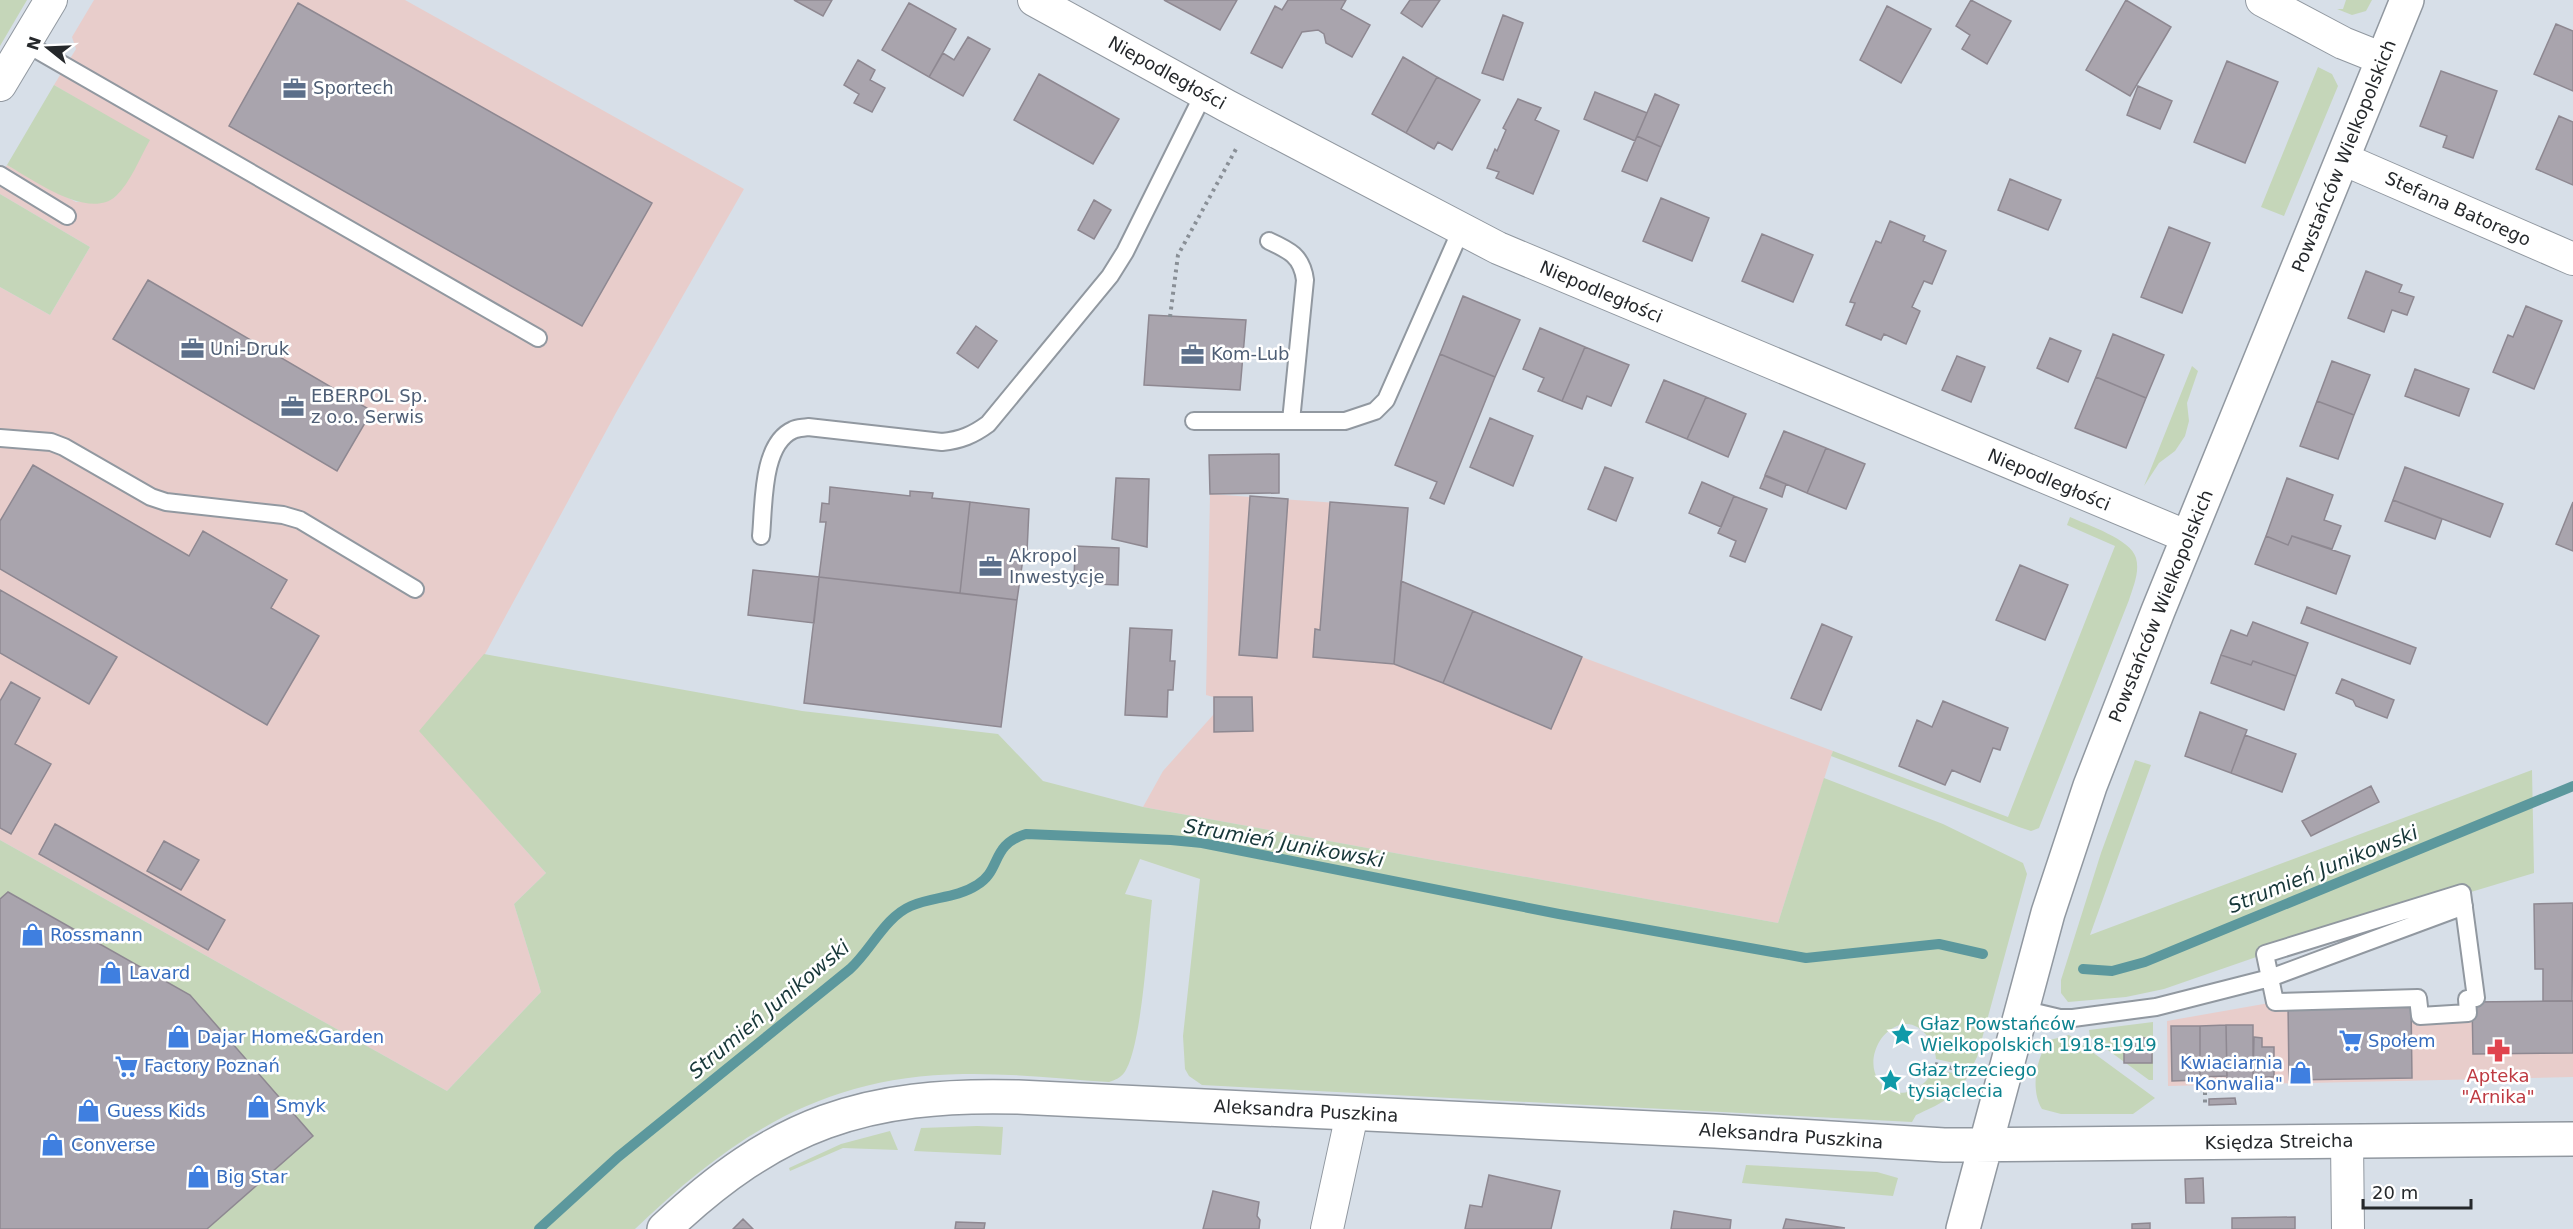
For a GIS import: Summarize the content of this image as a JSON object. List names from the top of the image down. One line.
{"streets":{"street":["Niepodległości","Powstańców Wielkopolskich","Stefana Batorego","Aleksandra Puszkina","Księdza Streicha"]},"crossings":[["Niepodległości","Powstańców Wielkopolskich"],["Powstańców Wielkopolskich","Stefana Batorego"],["Powstańców Wielkopolskich","Aleksandra Puszkina"],["Powstańców Wielkopolskich","Księdza Streicha"],["Aleksandra Puszkina","Księdza Streicha"]],"water":["Strumień Junikowski"],"places":{"office":["Sportech","Uni-Druk","Kom-Lub","EBERPOL Sp. z o.o. Serwis","Akropol Inwestycje"],"shop":["Rossmann","Lavard","Dajar Home&Garden","Kwiaciarnia \"Konwalia\"","Smyk","Guess Kids","Converse","Big Star"],"place":["Głaz Powstańców Wielkopolskich 1918-1919","Głaz trzeciego tysiąclecia"],"supermarket":["Społem","Factory Poznań"],"pharmacy":["Apteka \"Arnika\""]},"scale_bar":"20 m","north":"left"}
